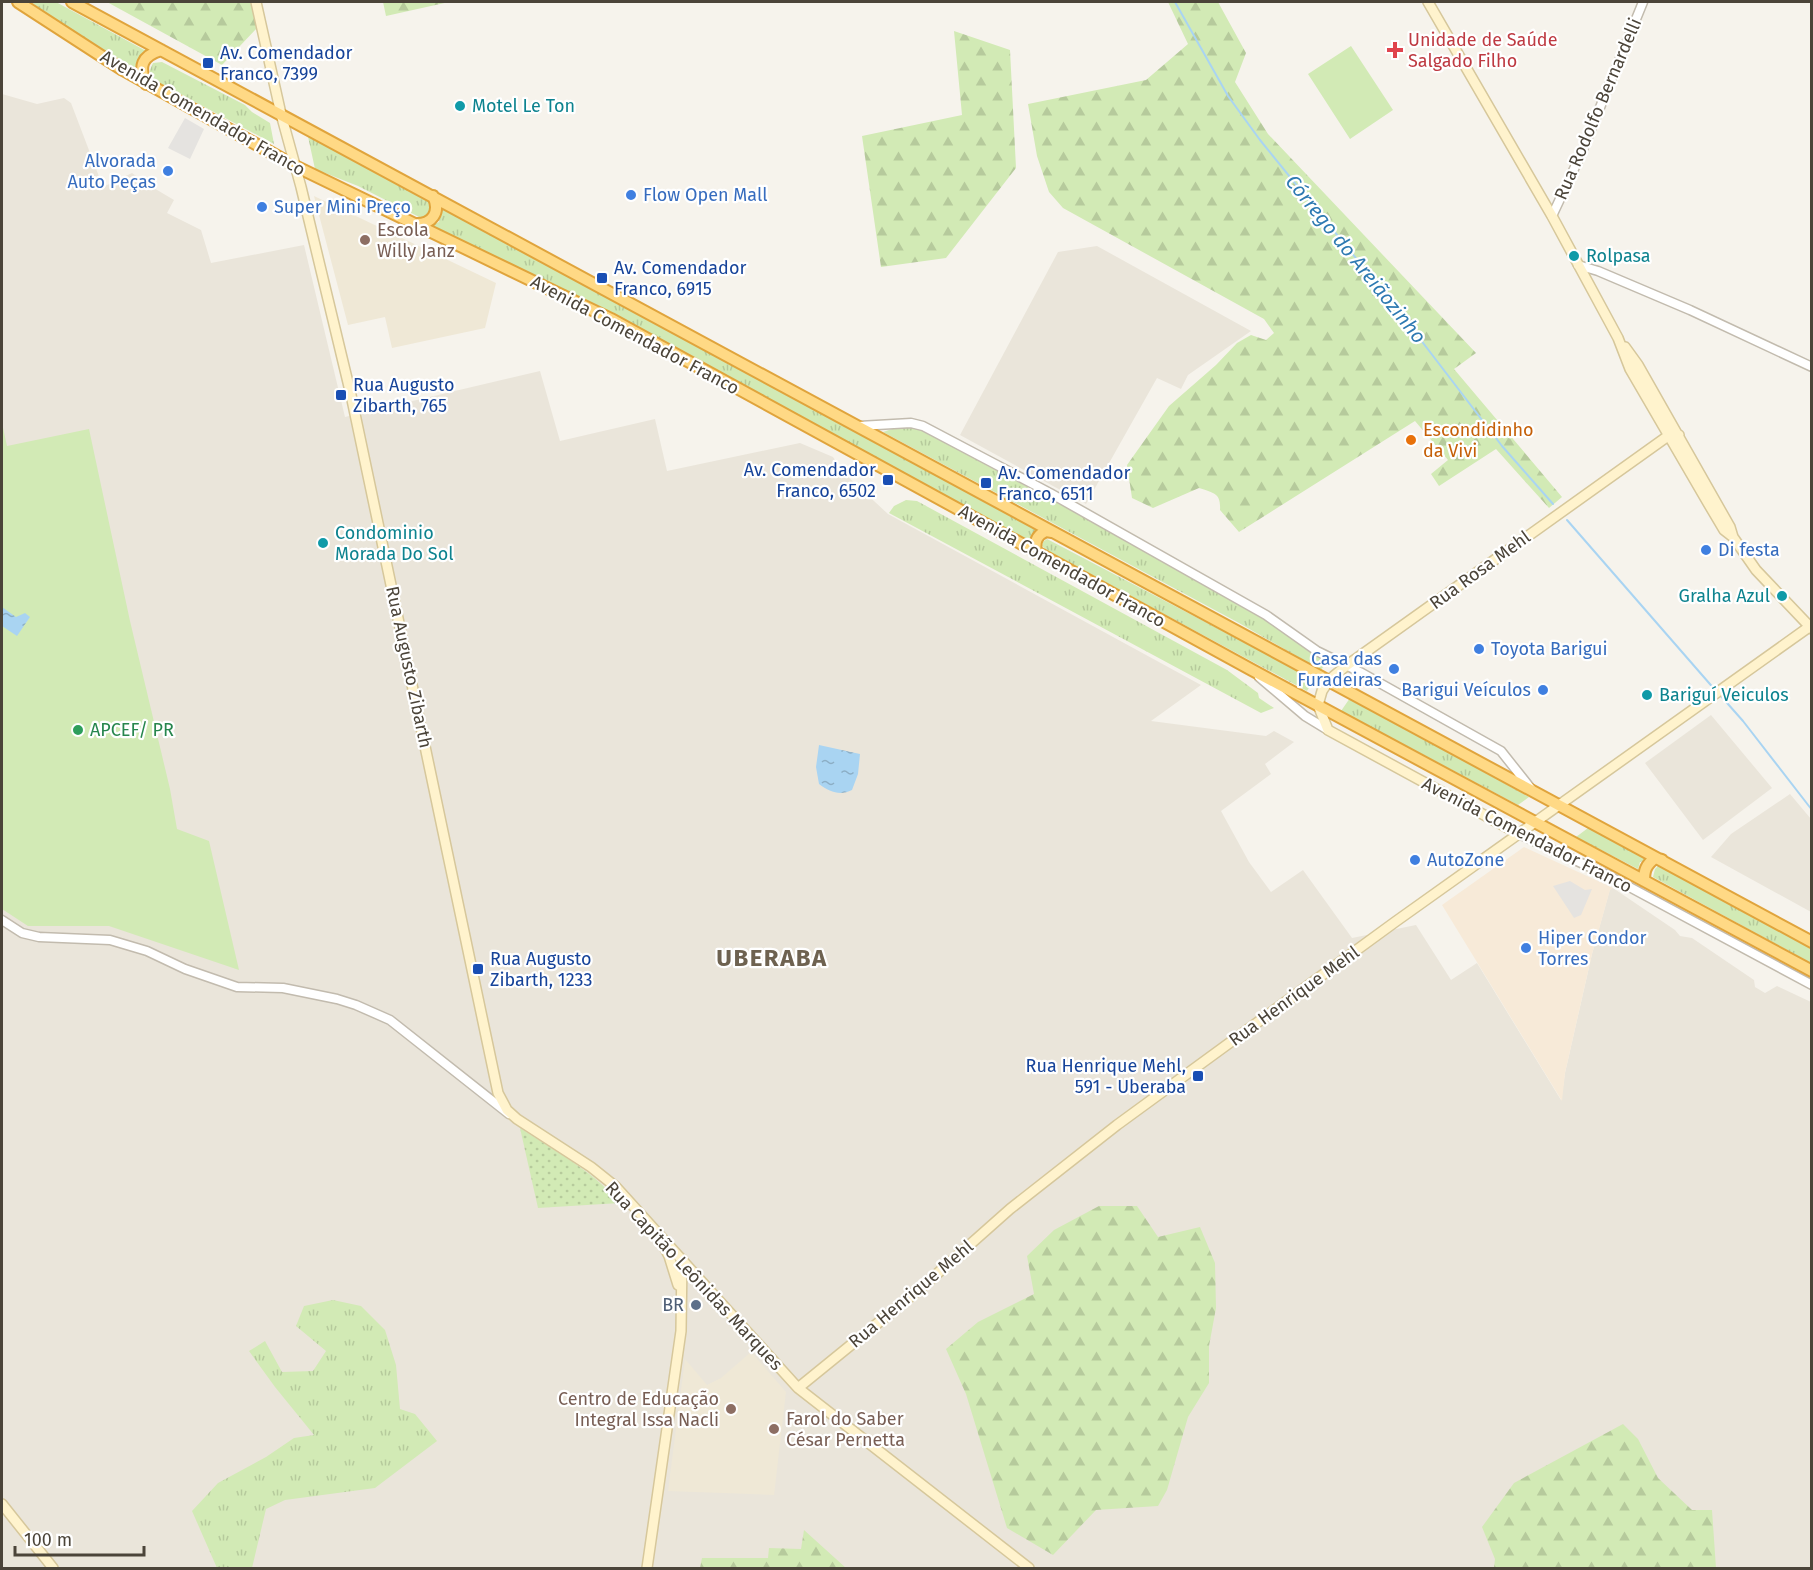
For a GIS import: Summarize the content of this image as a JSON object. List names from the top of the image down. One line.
{"streets":{"highway":["Avenida Comendador Franco"],"main road":["Rua Rosa Mehl","Rua Augusto Zibarth","Rua Henrique Mehl","Rua Capitão Leônidas Marques"],"street":["Rua Rodolfo Bernardelli"]},"crossings":[["Avenida Comendador Franco","Rua Rosa Mehl"],["Avenida Comendador Franco","Rua Augusto Zibarth"],["Avenida Comendador Franco","Rua Henrique Mehl"],["Rua Augusto Zibarth","Rua Capitão Leônidas Marques"],["Rua Henrique Mehl","Rua Capitão Leônidas Marques"]],"districts":["UBERABA"],"water":["Córrego do Areiãozinho"],"places":{"health":["Unidade de Saúde Salgado Filho"],"transit":["Av. Comendador Franco, 7399","Av. Comendador Franco, 6915","Rua Augusto Zibarth, 765","Av. Comendador Franco, 6502","Av. Comendador Franco, 6511","Rua Augusto Zibarth, 1233","Rua Henrique Mehl, 591 - Uberaba"],"other":["Motel Le Ton","Alvorada Auto Peças","Flow Open Mall","Super Mini Preço","Escola Willy Janz","Rolpasa","Escondidinho da Vivi","Condominio Morada Do Sol","Di festa","Gralha Azul","Toyota Barigui","Casa das Furadeiras","Barigui Veículos","Bariguí Veiculos","APCEF/ PR","AutoZone","Hiper Condor Torres","BR","Centro de Educação Integral Issa Nacli","Farol do Saber César Pernetta"]},"scale_bar":"100 m"}
